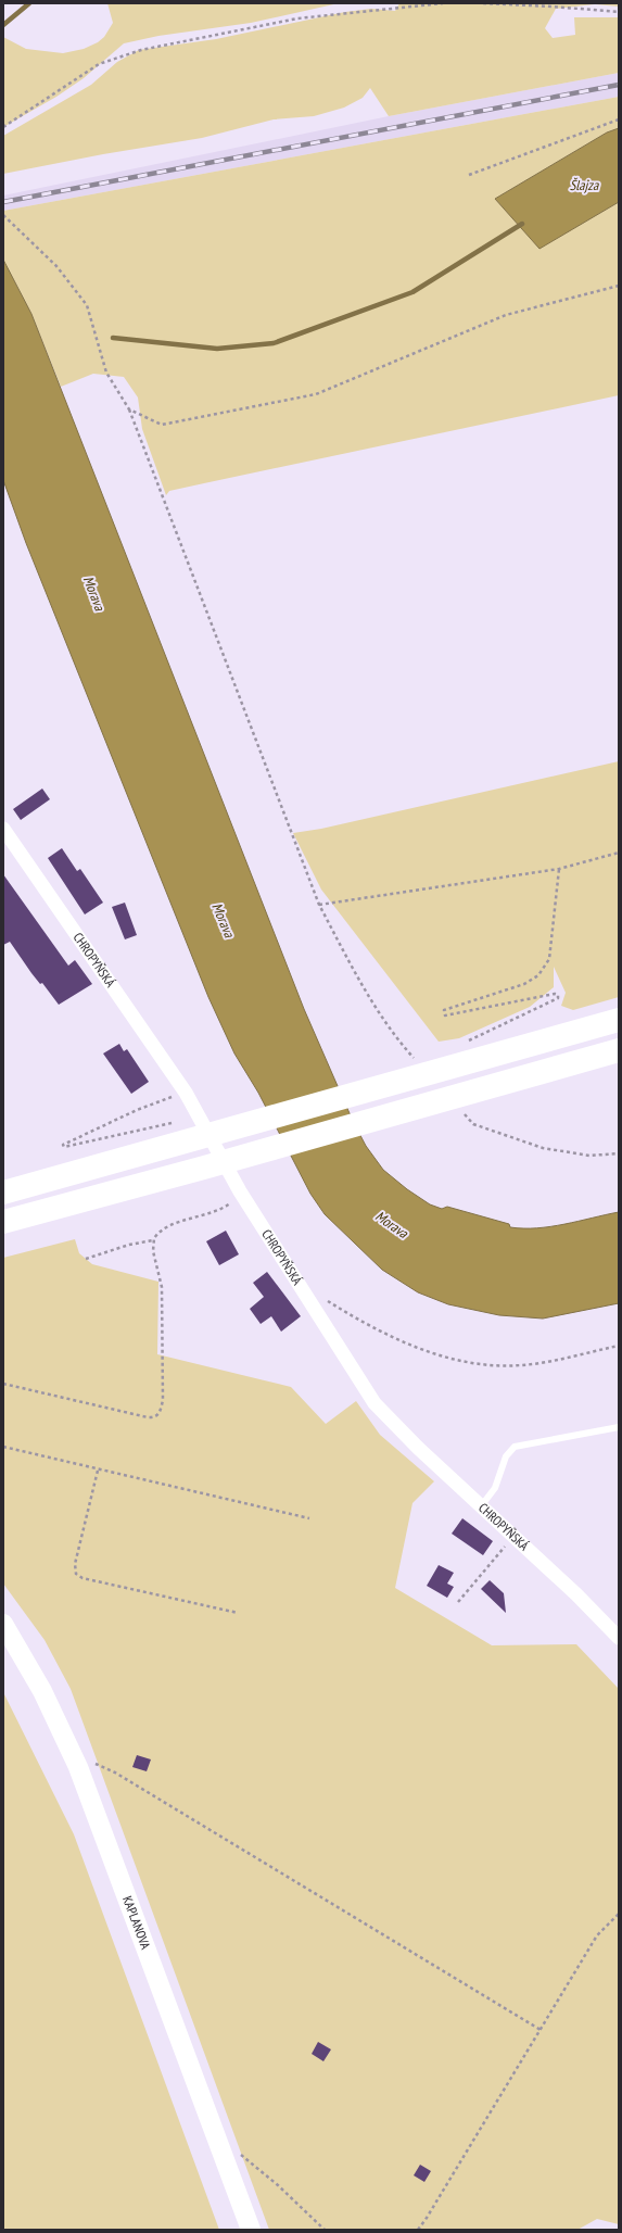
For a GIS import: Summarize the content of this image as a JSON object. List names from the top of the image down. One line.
{"streets":{"main road":["KAPLANOVA"],"street":["CHROPYŇSKÁ"]},"water":["Šlajza","Morava"]}
